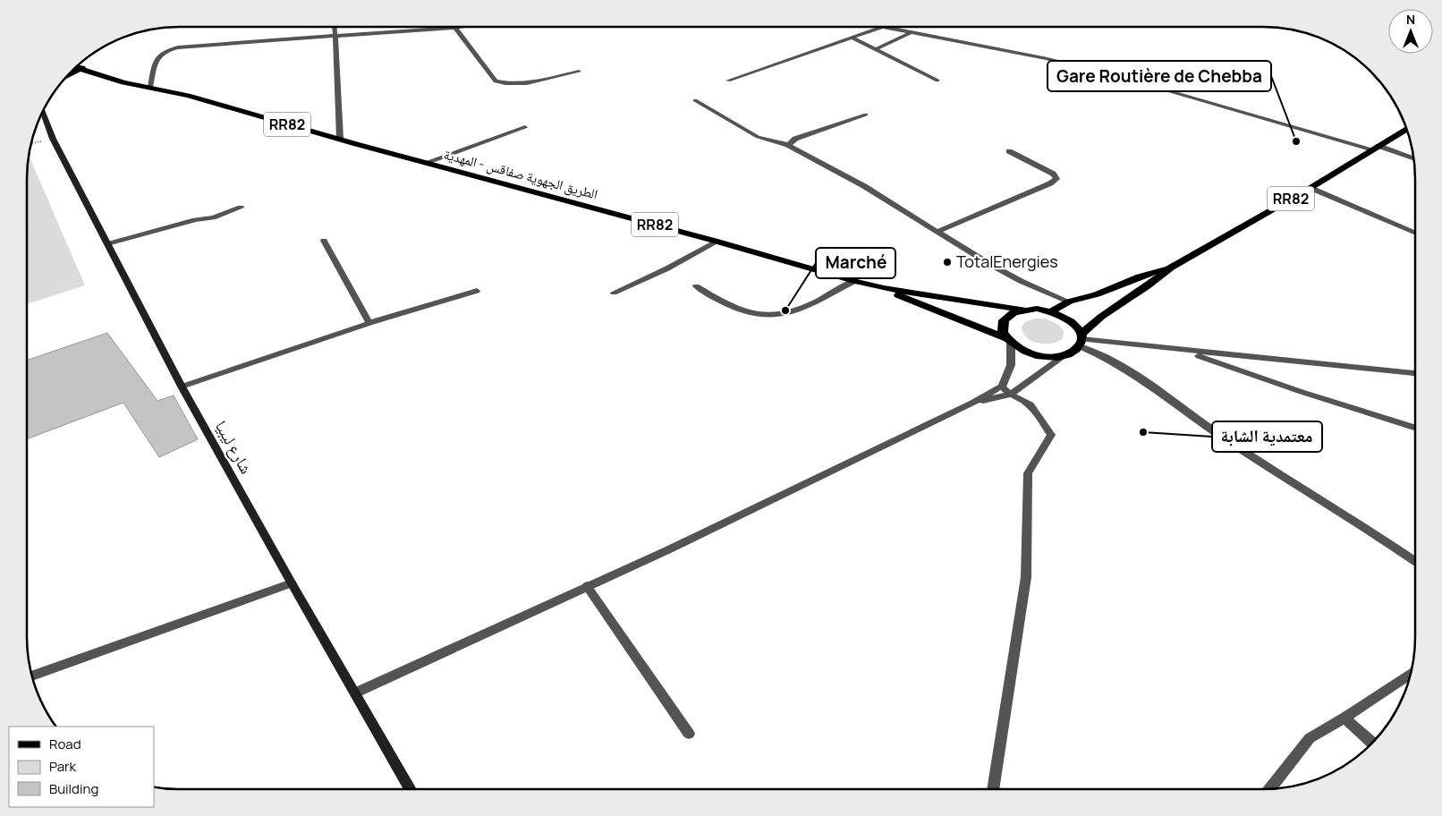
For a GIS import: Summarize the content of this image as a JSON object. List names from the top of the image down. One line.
{"streets":{"main road":["RR82","الطريق الجهوية صفاقس - المهدية","شارع ليبيا"]},"crossings":[["RR82","الطريق الجهوية صفاقس - المهدية"]],"places":["Gare Routière de Chebba","TotalEnergies","Marché","معتمدية الشابة"],"legend":["Road","Park","Building"],"north":"top"}
